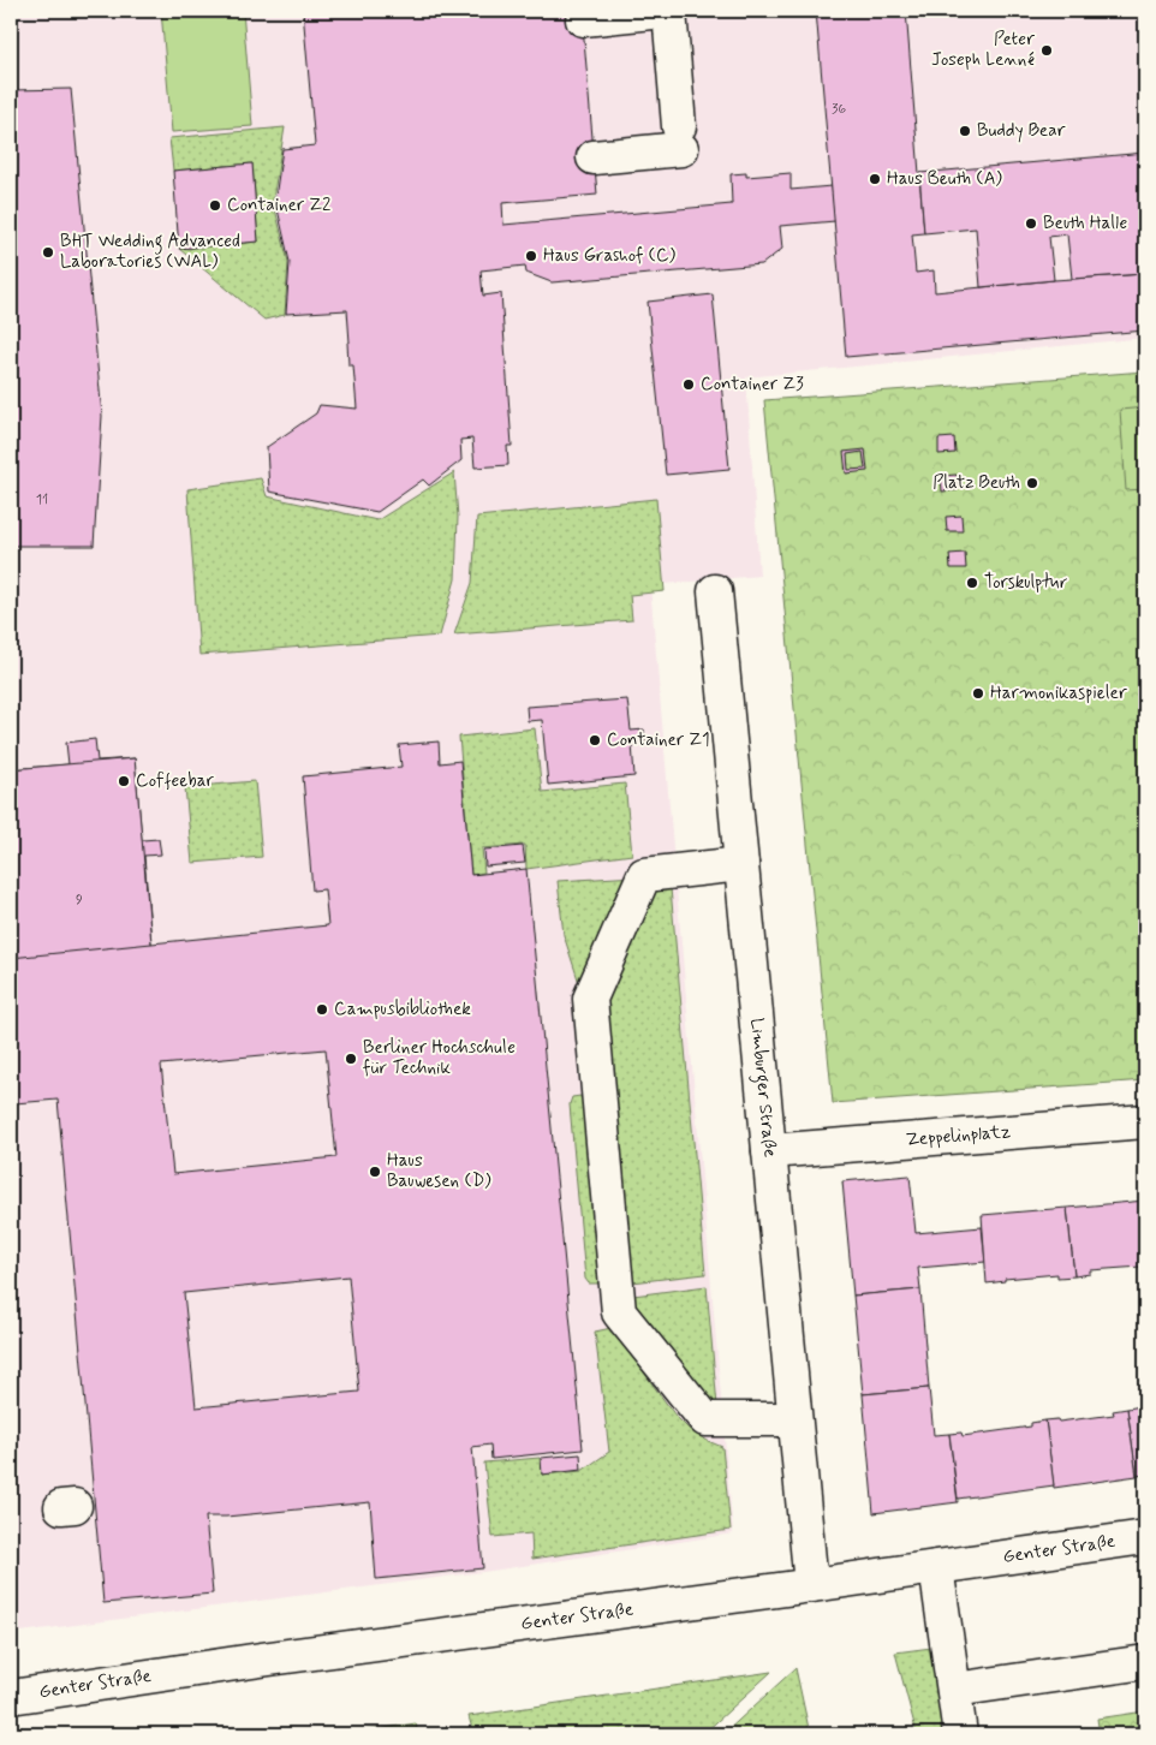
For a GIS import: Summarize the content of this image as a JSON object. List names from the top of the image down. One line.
{"streets":{"street":["Limburger Straße","Zeppelinplatz","Genter Straße"]},"crossings":[["Limburger Straße","Zeppelinplatz"],["Limburger Straße","Genter Straße"]],"places":["Peter Joseph Lenné","Buddy Bear","Haus Beuth (A)","Container Z2","Beuth Halle","BHT Wedding Advanced Laboratories (WAL)","Haus Grashof (C)","Container Z3","Platz Beuth","Torskulptur","Harmonikaspieler","Container Z1","Coffeebar","Campusbibliothek","Berliner Hochschule für Technik","Haus Bauwesen (D)"],"house_numbers":["36","11","9"]}
